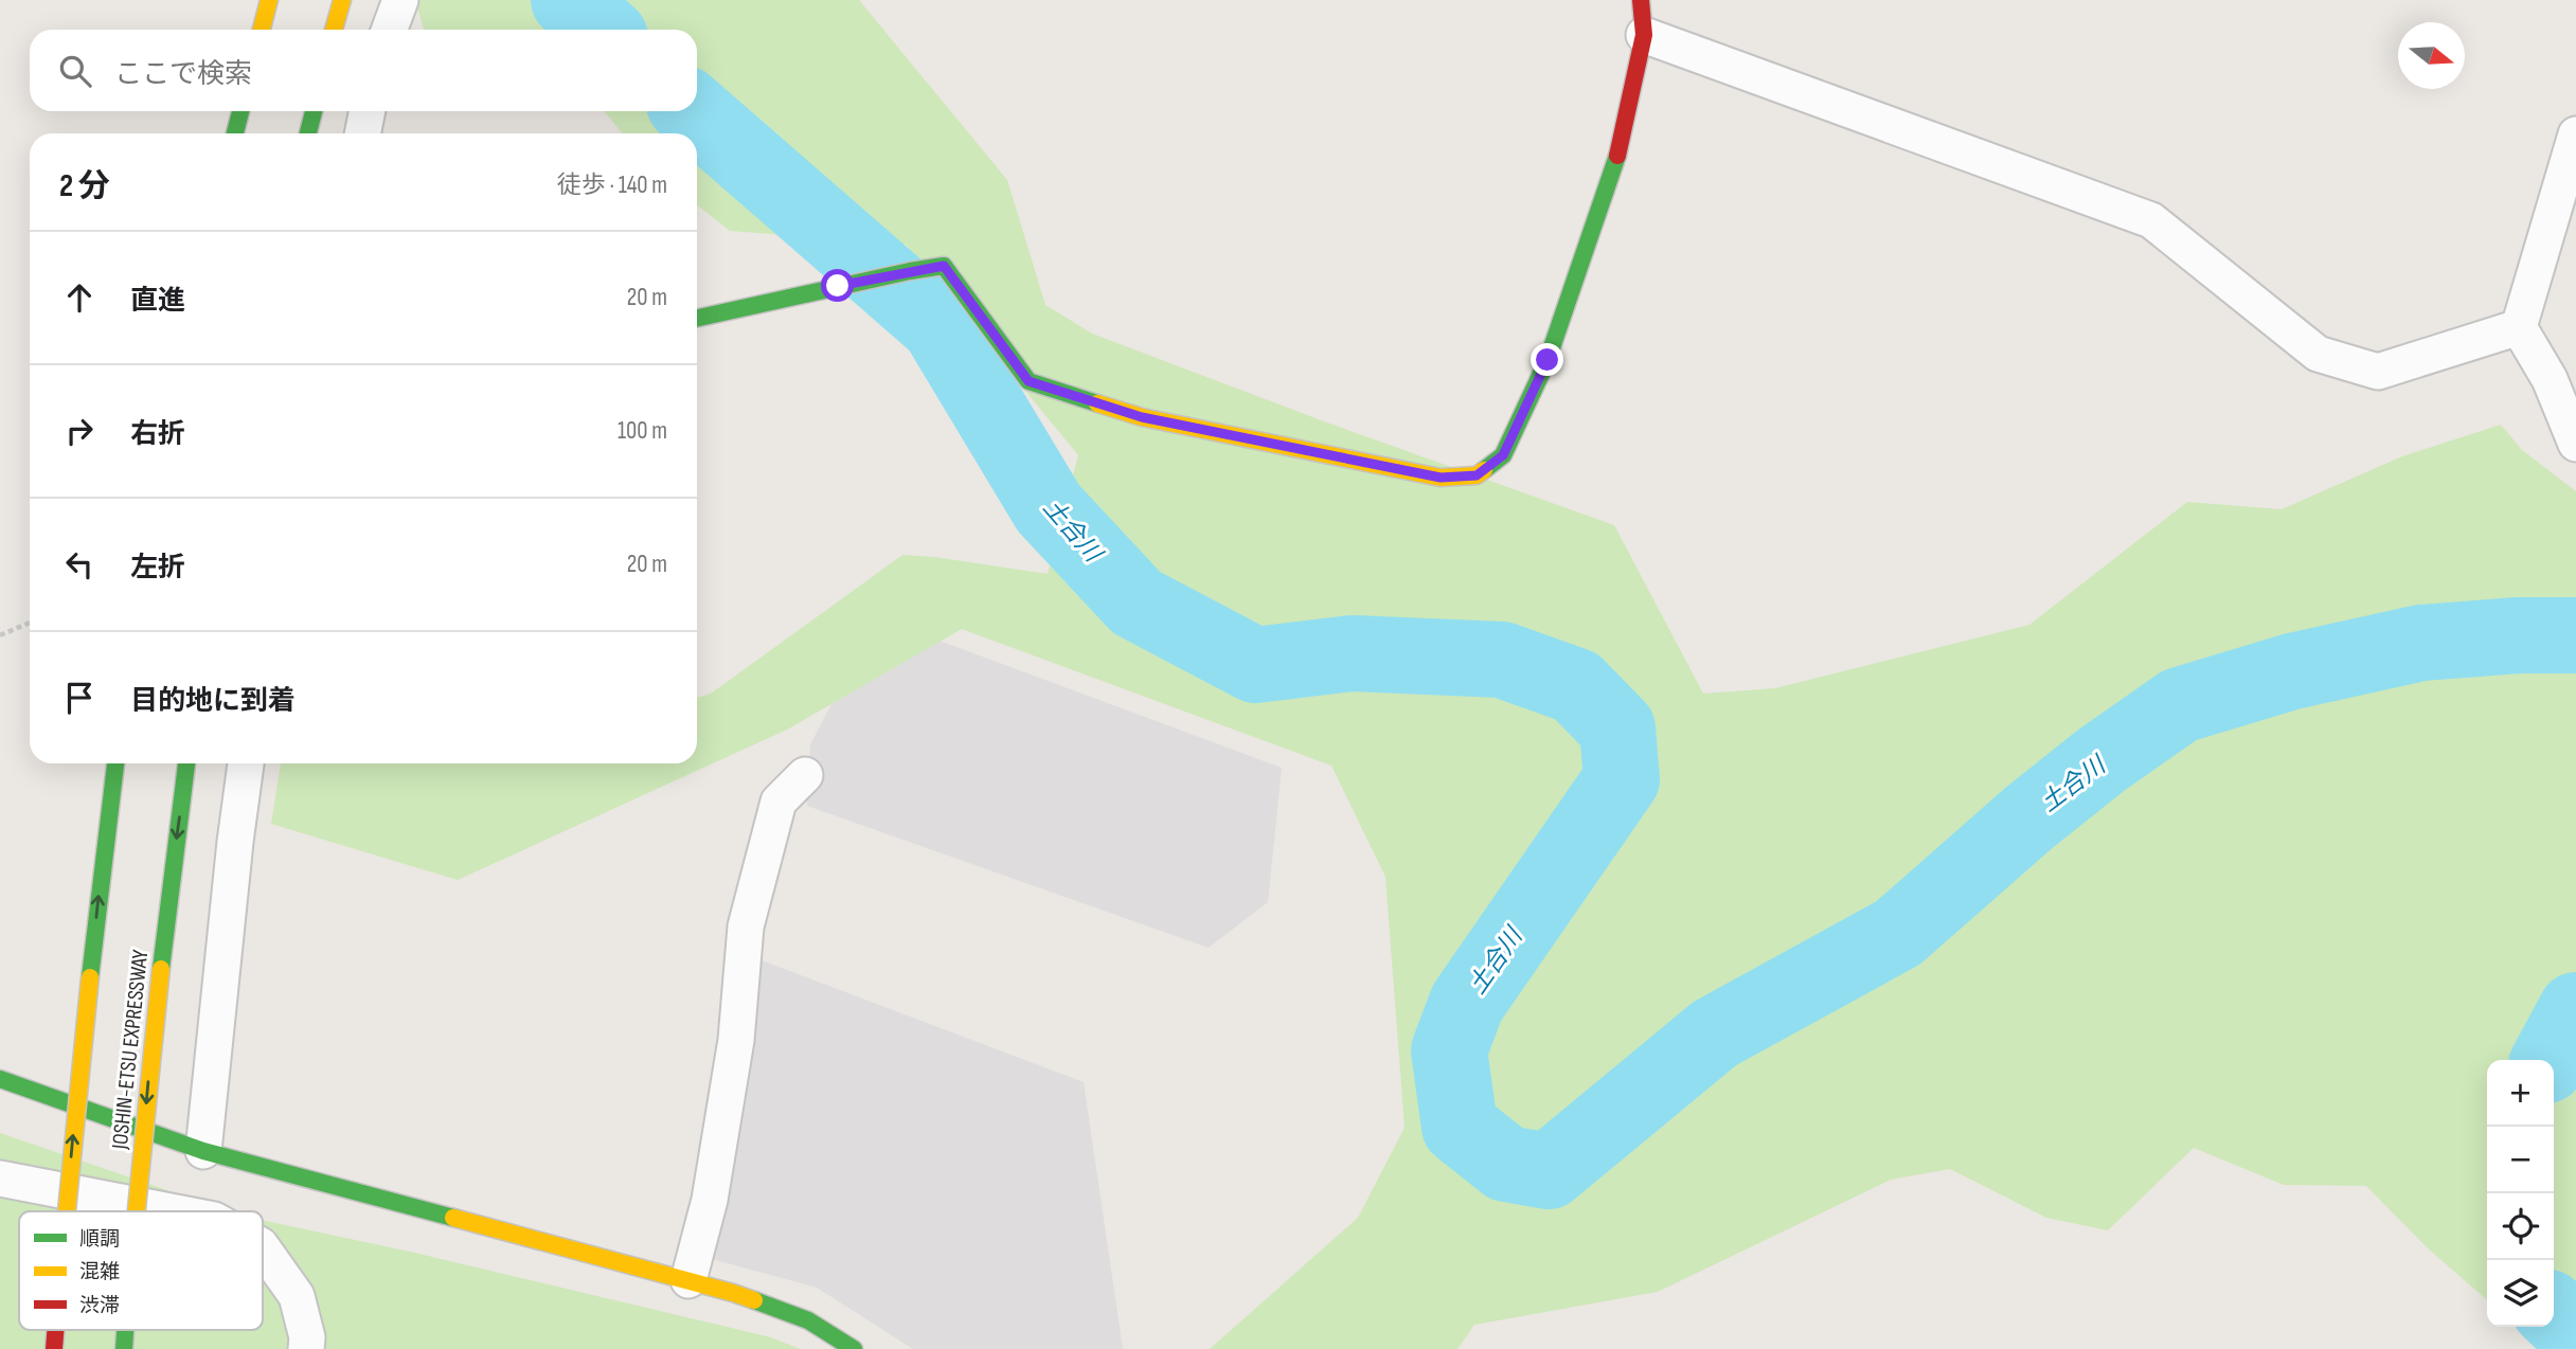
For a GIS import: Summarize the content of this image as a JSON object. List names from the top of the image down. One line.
{"streets":{"main road":["JOSHIN-ETSU EXPRESSWAY"]},"water":["土合川"],"legend":["順調","混雑","渋滞"],"north":"right","page":{"search":"ここで検索","heading":["2 分","徒歩 · 140 m"],"list":[["直進","20 m"],["右折","100 m"],["左折","20 m"],"目的地に到着"],"map_buttons":["+","−"]}}
